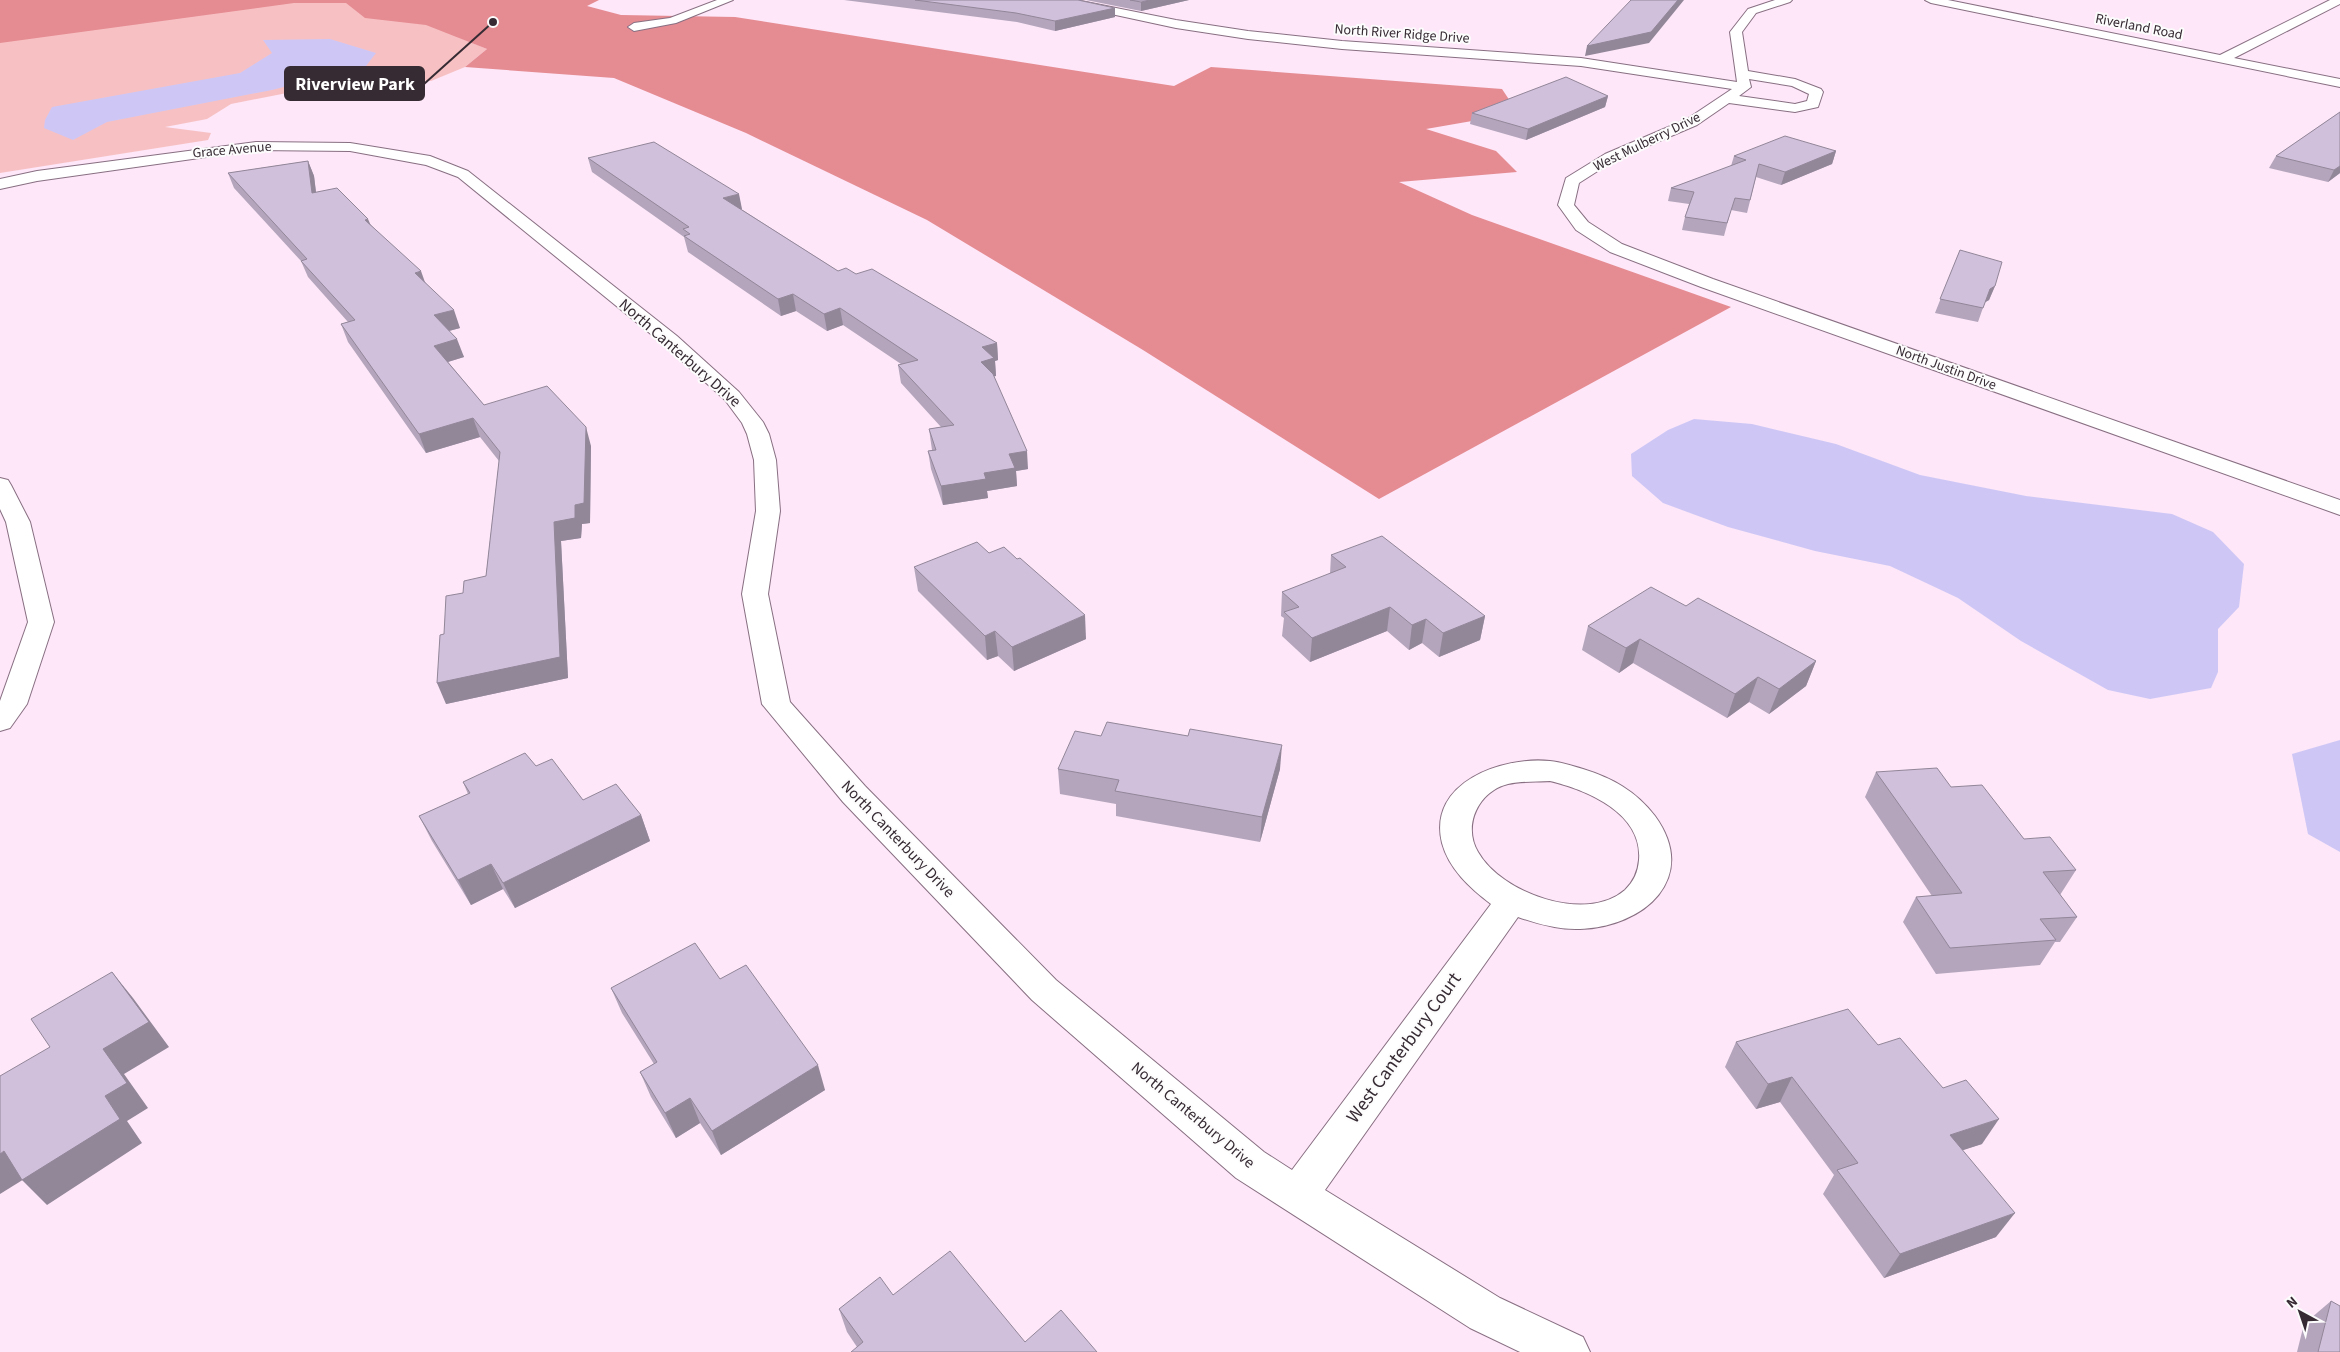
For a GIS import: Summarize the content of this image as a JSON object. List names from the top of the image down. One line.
{"streets":{"street":["Riverland Road","North River Ridge Drive","West Mulberry Drive","Grace Avenue","North Canterbury Drive","North Justin Drive","West Canterbury Court"]},"crossings":[["North River Ridge Drive","West Mulberry Drive"],["West Mulberry Drive","North Justin Drive"],["Grace Avenue","North Canterbury Drive"],["North Canterbury Drive","West Canterbury Court"]],"places":["Riverview Park"],"north":"top left"}
